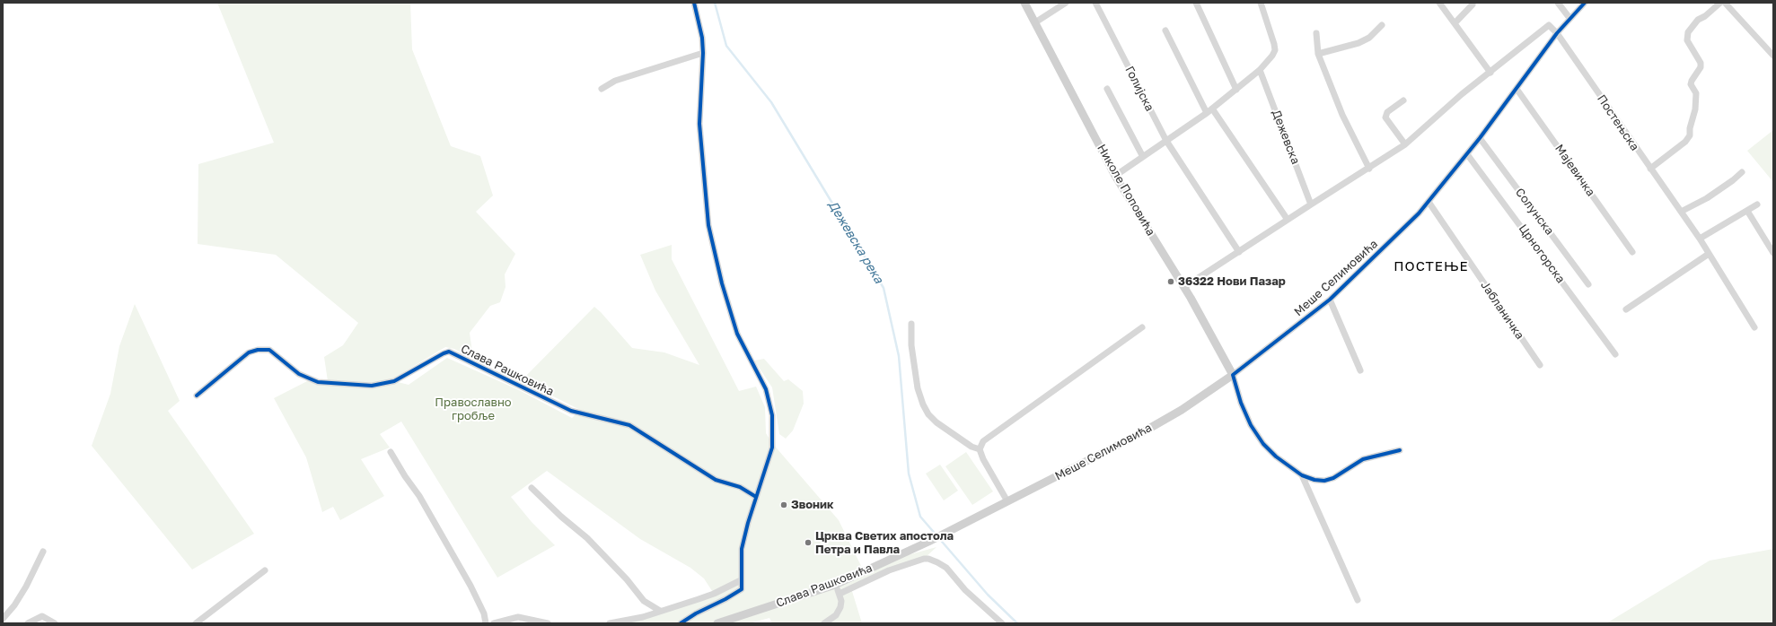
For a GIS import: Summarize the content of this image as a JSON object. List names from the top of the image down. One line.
{"streets":{"main road":["Николе Поповића","Меше Селимовића","Слава Рашковића"],"street":["Голијска","Постењска","Дежевска","Мајевичка","Солунска","Црногорска","Јабланичка"]},"crossings":[["Постењска","Меше Селимовића"],["Мајевичка","Меше Селимовића"],["Николе Поповића","Меше Селимовића"],["Солунска","Меше Селимовића"],["Црногорска","Меше Селимовића"],["Меше Селимовића","Јабланичка"],["Меше Селимовића","Слава Рашковића"]],"districts":["ПОСТЕЊЕ"],"water":["Дежевска река"],"parks":["Православно гробље"],"places":["36322 Нови Пазар","Звоник","Црква Светих апостола Петра и Павла"]}
